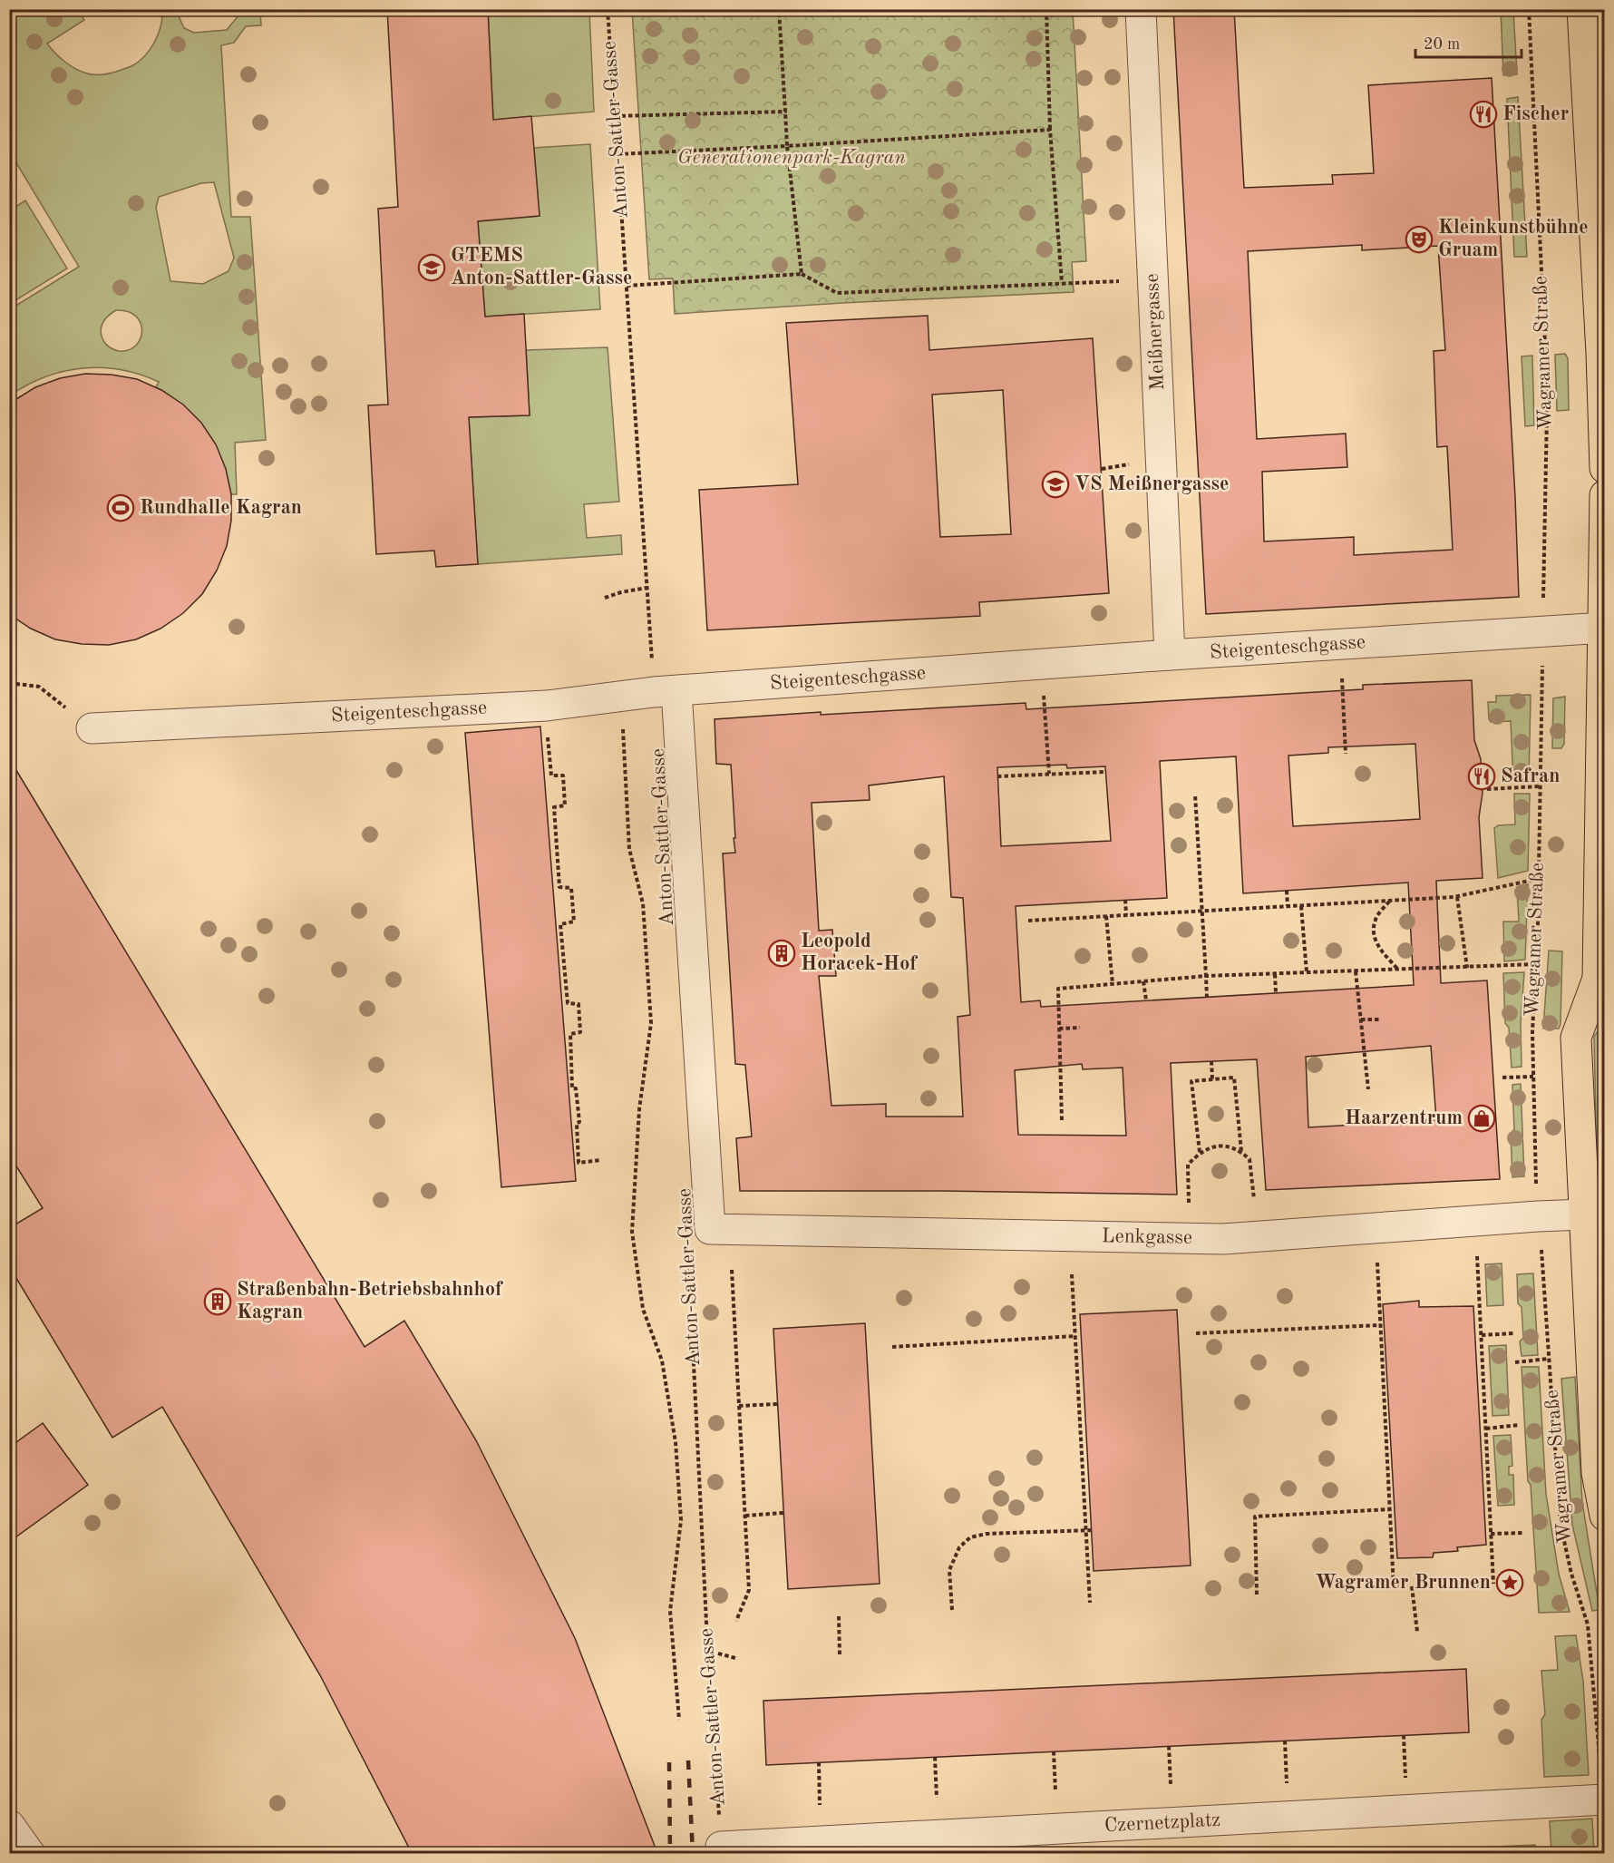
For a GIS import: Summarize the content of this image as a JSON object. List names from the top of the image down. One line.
{"streets":{"main road":["Wagramer Straße"],"street":["Anton-Sattler-Gasse","Meißnergasse","Steigenteschgasse","Lenkgasse","Czernetzplatz"]},"crossings":[["Anton-Sattler-Gasse","Steigenteschgasse"],["Anton-Sattler-Gasse","Lenkgasse"],["Anton-Sattler-Gasse","Czernetzplatz"],["Meißnergasse","Steigenteschgasse"],["Wagramer Straße","Steigenteschgasse"],["Wagramer Straße","Lenkgasse"],["Wagramer Straße","Czernetzplatz"]],"parks":["Generationenpark-Kagran"],"places":{"restaurant":["Fischer","Safran"],"theatre":["Kleinkunstbühne Gruam"],"school or university":["GTEMS Anton-Sattler-Gasse","VS Meißnergasse"],"sports":["Rundhalle Kagran"],"building":["Leopold Horacek-Hof","Straßenbahn-Betriebsbahnhof Kagran"],"shop":["Haarzentrum"],"place":["Wagramer Brunnen"]},"scale_bar":"20 m"}
